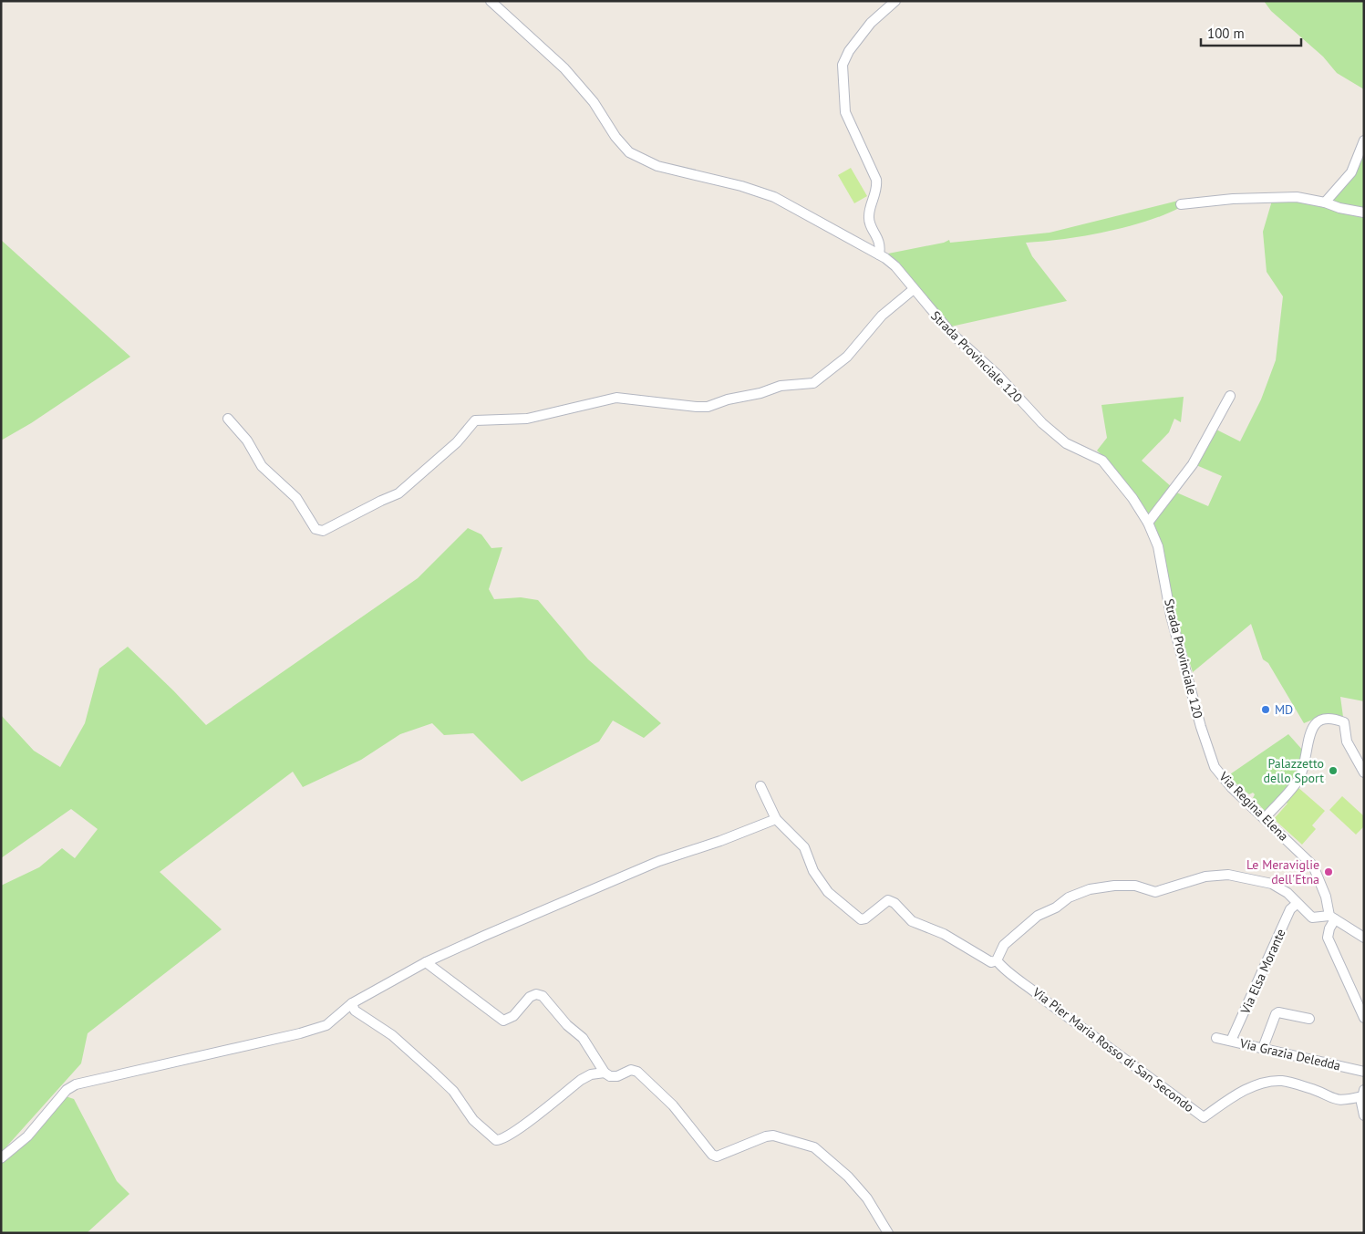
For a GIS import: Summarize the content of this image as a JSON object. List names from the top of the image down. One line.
{"streets":{"street":["Strada Provinciale 120","Via Regina Elena","Via Elsa Morante","Via Pier Maria Rosso di San Secondo","Via Grazia Deledda"]},"crossings":[["Strada Provinciale 120","Via Regina Elena"],["Via Elsa Morante","Via Grazia Deledda"]],"places":["MD","Palazzetto dello Sport","Le Meraviglie dell'Etna"],"scale_bar":"100 m"}
